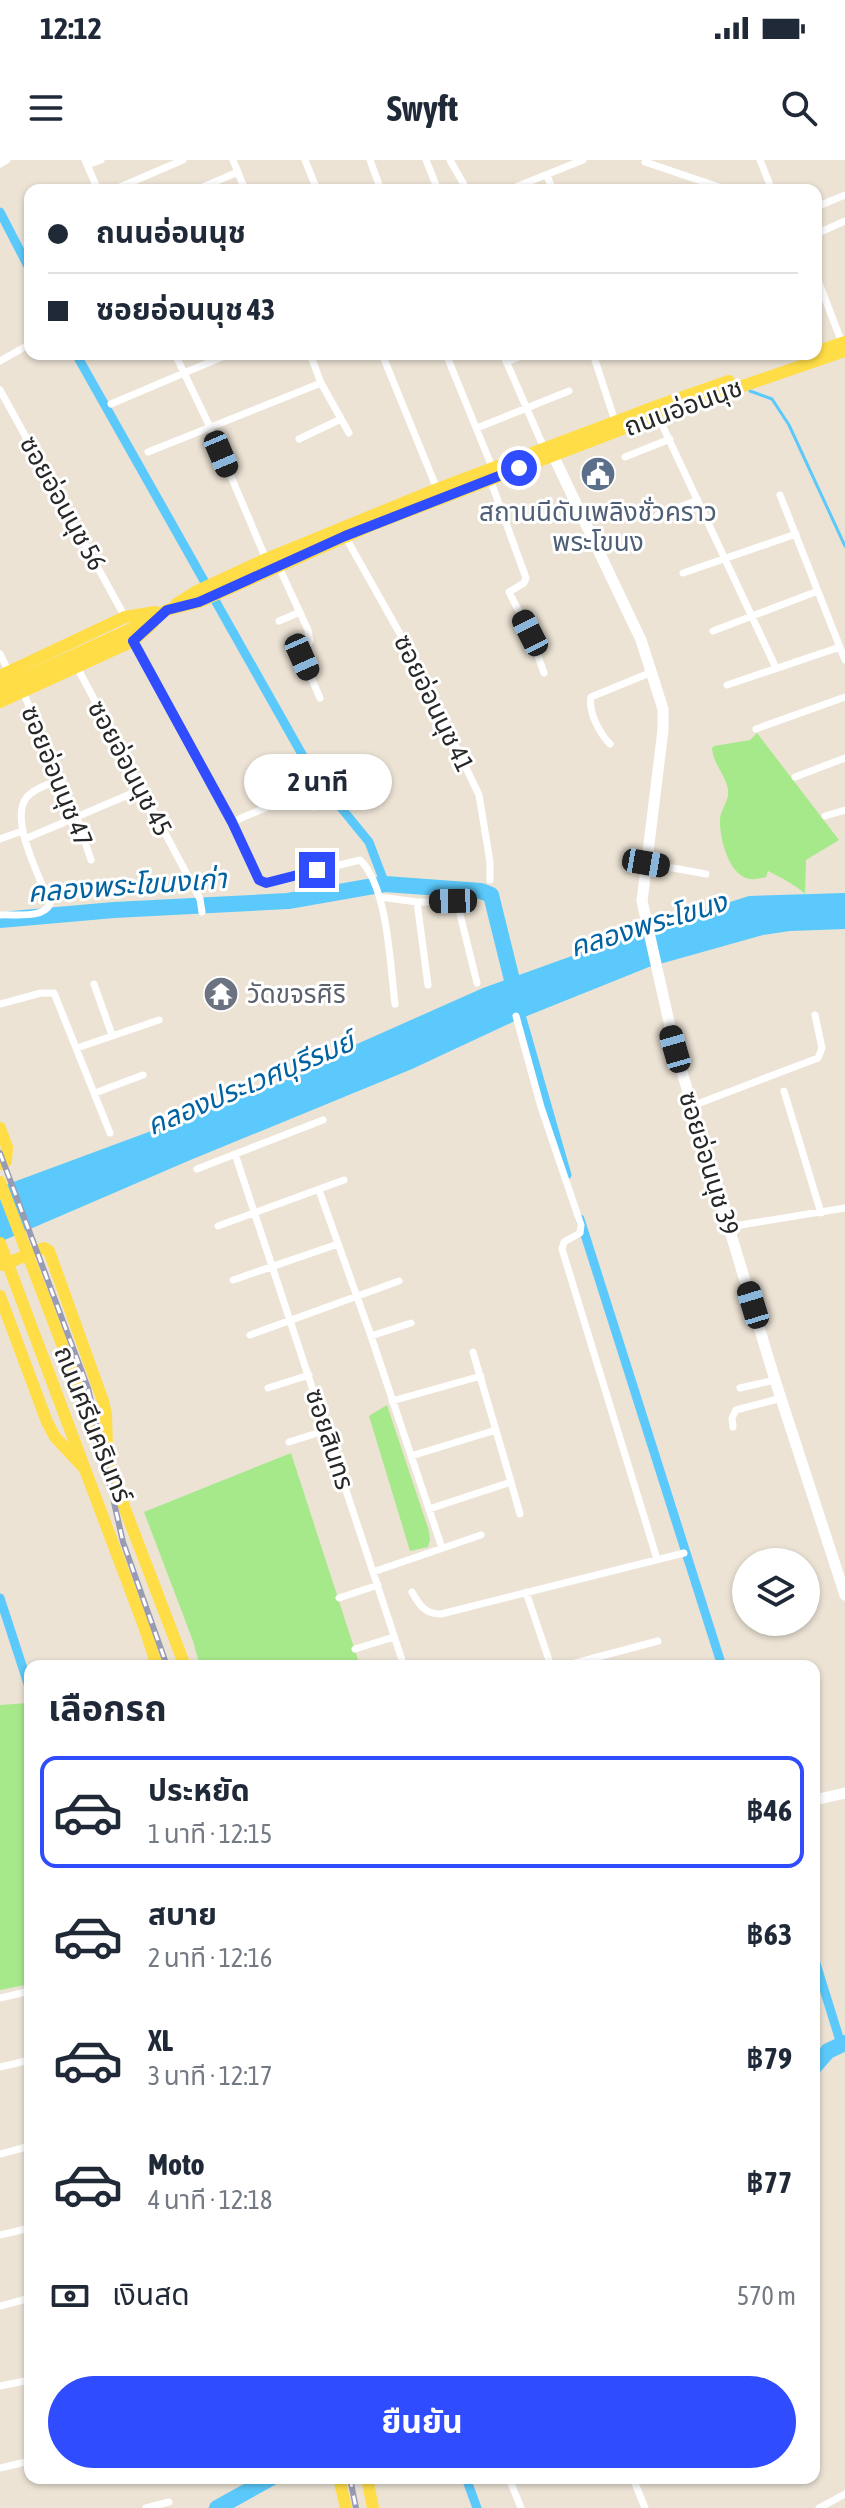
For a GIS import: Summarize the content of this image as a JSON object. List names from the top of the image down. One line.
{"streets":{"main road":["ถนนอ่อนนุช","ถนนศรีนครินทร์"],"street":["ซอยอ่อนนุช 56","ซอยอ่อนนุช 41","ซอยอ่อนนุช 45","ซอยอ่อนนุช 47","ซอยอ่อนนุช 39","ซอยสินทร"]},"crossings":[["ถนนอ่อนนุช","ซอยอ่อนนุช 56"],["ถนนอ่อนนุช","ซอยอ่อนนุช 41"],["ถนนอ่อนนุช","ซอยอ่อนนุช 45"],["ถนนอ่อนนุช","ซอยอ่อนนุช 47"],["ถนนอ่อนนุช","ซอยอ่อนนุช 39"]],"water":["คลองพระโขนงเก่า","คลองพระโขนง","คลองประเวศบุรีรมย์"],"places":{"public building":["สถานนีดับเพลิงชั่วคราว พระโขนง"],"temple":["วัดขจรศิริ"]},"page":{"status":"12:12","header":"Swyft","banner":["ถนนอ่อนนุช","ซอยอ่อนนุช 43"],"bubble":"2 นาที","heading":"เลือกรถ","list":[{"name":"ประหยัด","note":"1 นาที · 12:15","value":"฿46"},{"name":"สบาย","note":"2 นาที · 12:16","value":"฿63"},{"name":"XL","note":"3 นาที · 12:17","value":"฿79"},{"name":"Moto","note":"4 นาที · 12:18","value":"฿77"}],"pay":["เงินสด","570 m"],"buttons":"ยืนยัน"}}
